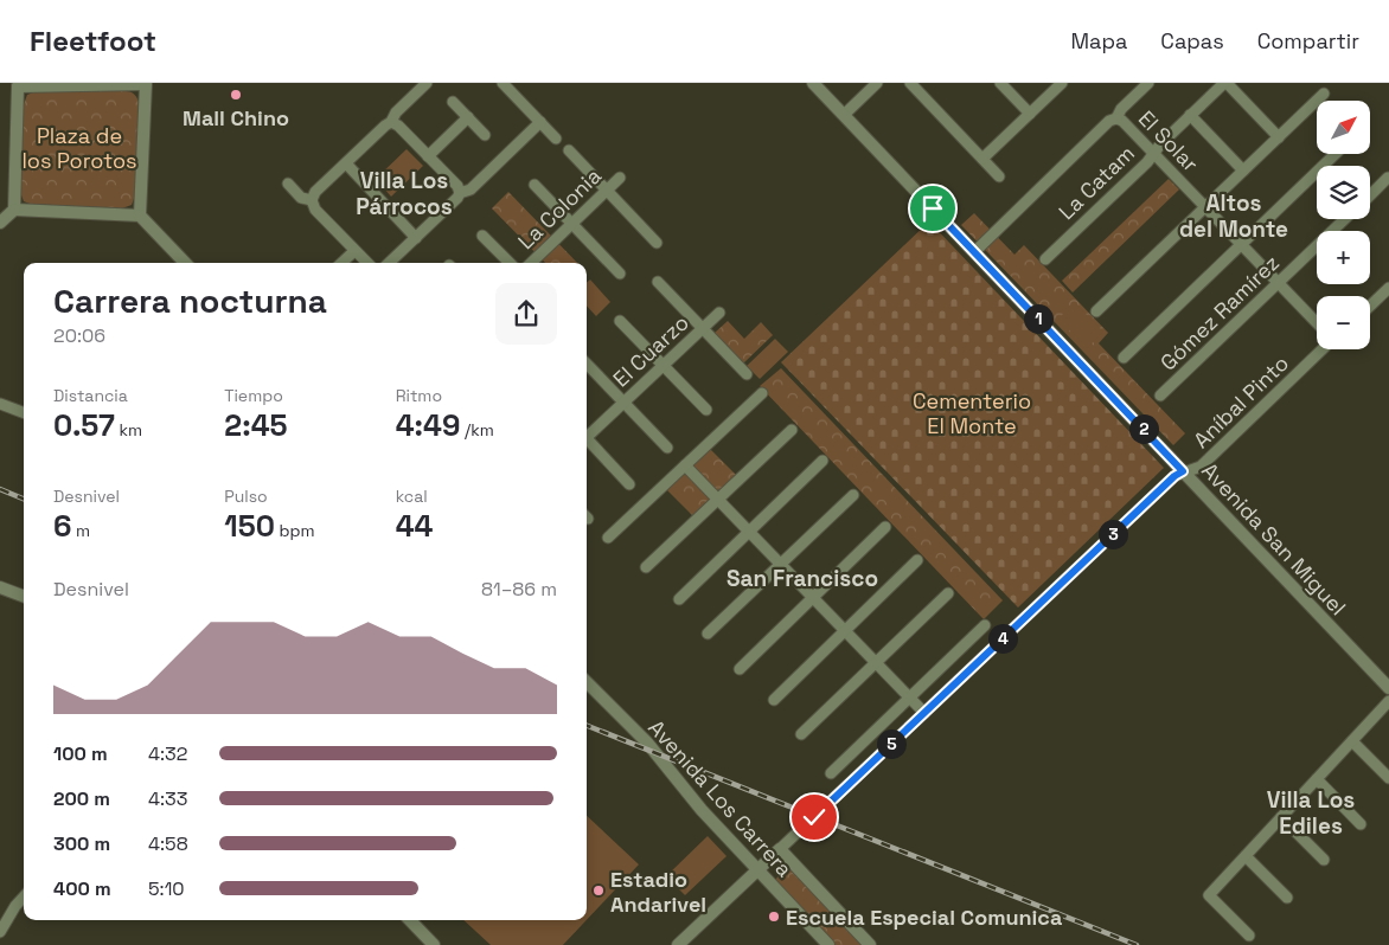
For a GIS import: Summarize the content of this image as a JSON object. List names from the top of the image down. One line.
{"streets":{"street":["El Solar","La Catam","La Colonia","Gómez Ramírez","El Cuarzo","Aníbal Pinto","Avenida San Miguel","Avenida Los Carrera"]},"crossings":[["El Solar","La Catam"],["El Solar","Gómez Ramírez"],["El Solar","Avenida San Miguel"],["Aníbal Pinto","Avenida San Miguel"],["Aníbal Pinto","Avenida Los Carrera"]],"districts":["Villa Los Párrocos","Altos del Monte","San Francisco","Villa Los Ediles"],"parks":["Plaza de los Porotos","Cementerio El Monte"],"places":["Mall Chino","Estadio Andarivel","Escuela Especial Comunica"],"north":"top right","page":{"header":"Fleetfoot","nav":["Mapa","Capas","Compartir"],"map_buttons":["+","−"],"heading":["Carrera nocturna","20:06"],"pins":["1","2","3","4","5"],"stats":[["Distancia","0.57 km"],["Tiempo","2:45"],["Ritmo","4:49 /km"],["Desnivel","6 m"],["Pulso","150 bpm"],["kcal","44"]],"chart":["Desnivel","81–86 m"],"list":[{"name":"100 m","note":"4:32"},{"name":"200 m","note":"4:33"},{"name":"300 m","note":"4:58"},{"name":"400 m","note":"5:10"}]}}
